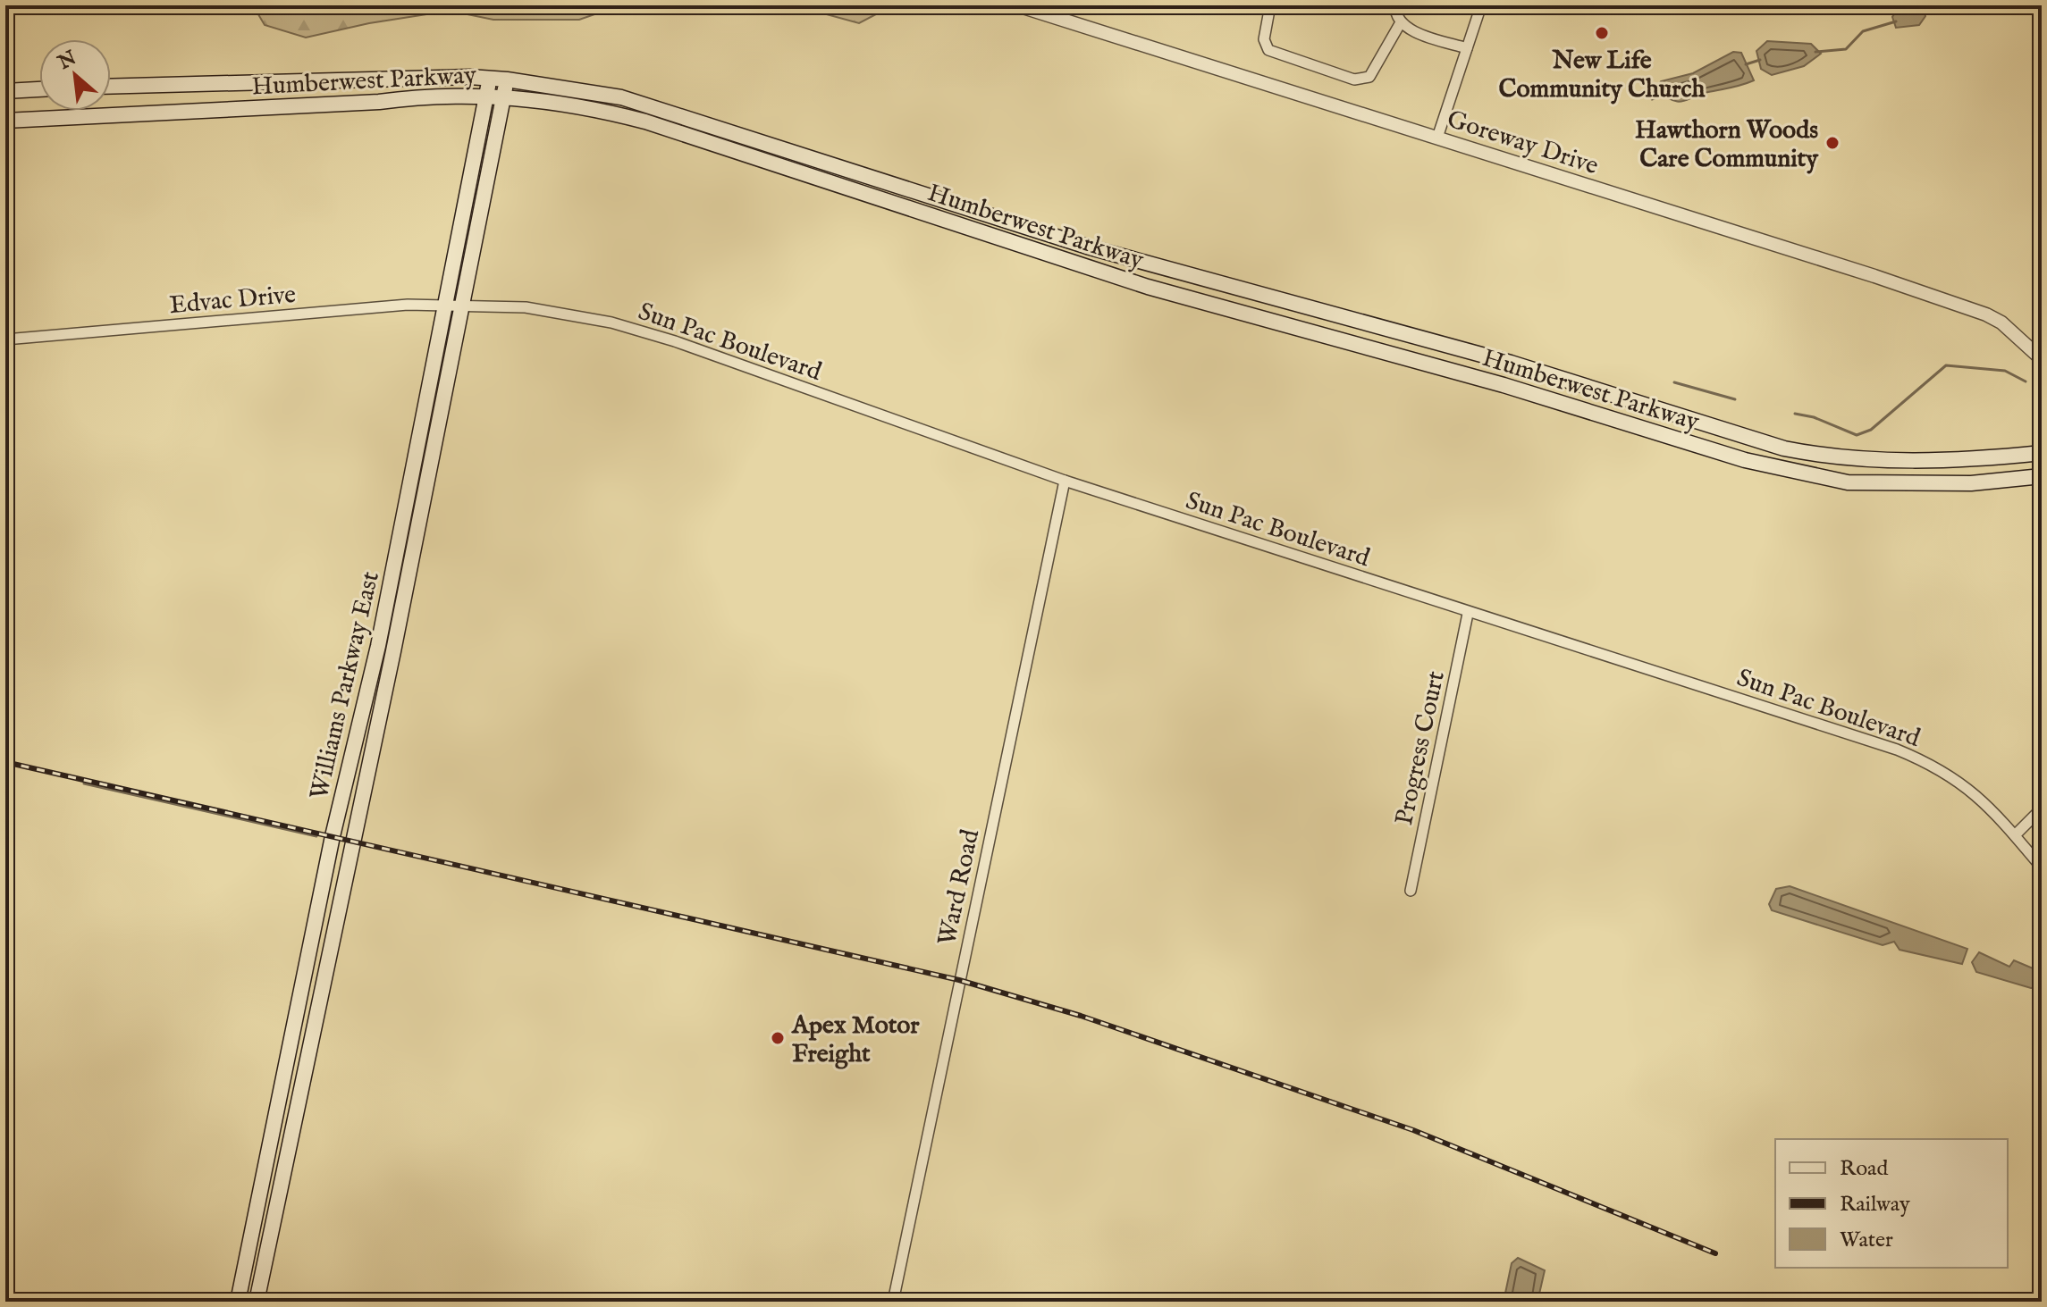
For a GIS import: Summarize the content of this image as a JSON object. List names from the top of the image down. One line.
{"streets":{"main road":["Humberwest Parkway","Williams Parkway East"],"street":["Goreway Drive","Edvac Drive","Sun Pac Boulevard","Progress Court","Ward Road"]},"crossings":[["Humberwest Parkway","Williams Parkway East"],["Edvac Drive","Sun Pac Boulevard"],["Edvac Drive","Williams Parkway East"],["Sun Pac Boulevard","Williams Parkway East"],["Sun Pac Boulevard","Progress Court"],["Sun Pac Boulevard","Ward Road"]],"places":["New Life Community Church","Hawthorn Woods Care Community","Apex Motor Freight"],"legend":["Road","Railway","Water"],"north":"top left"}
